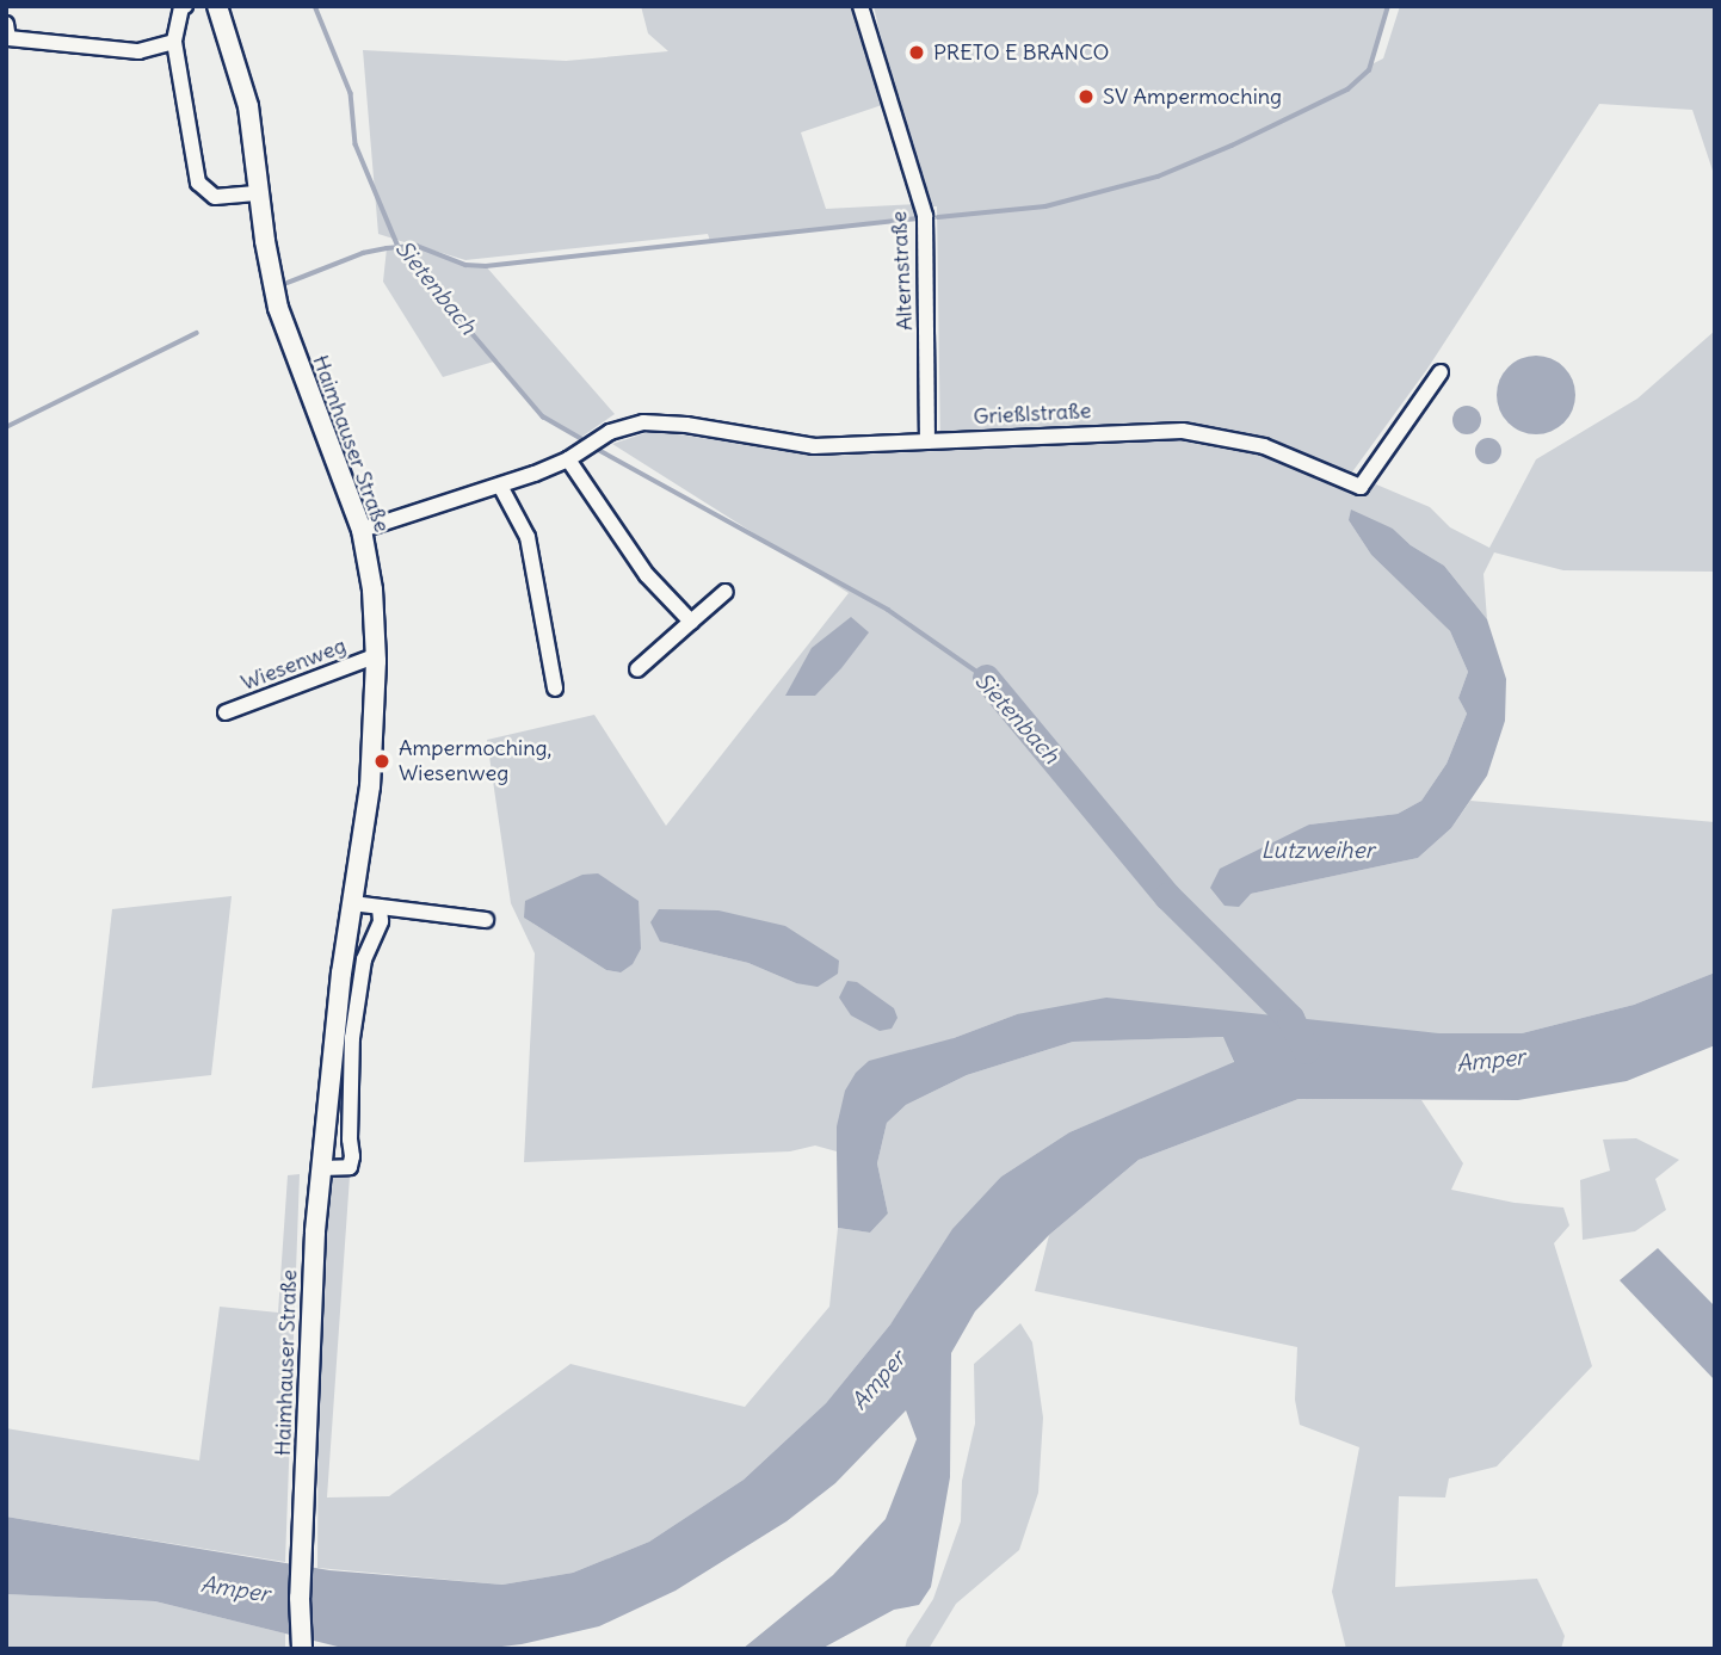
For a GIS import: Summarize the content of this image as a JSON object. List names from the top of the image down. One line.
{"streets":{"main road":["Haimhauser Straße"],"street":["Alternstraße","Grießlstraße","Wiesenweg"]},"crossings":[["Alternstraße","Grießlstraße"],["Grießlstraße","Haimhauser Straße"],["Haimhauser Straße","Wiesenweg"]],"water":["Sietenbach","Lutzweiher","Amper"],"places":["PRETO E BRANCO","SV Ampermoching","Ampermoching, Wiesenweg"]}
